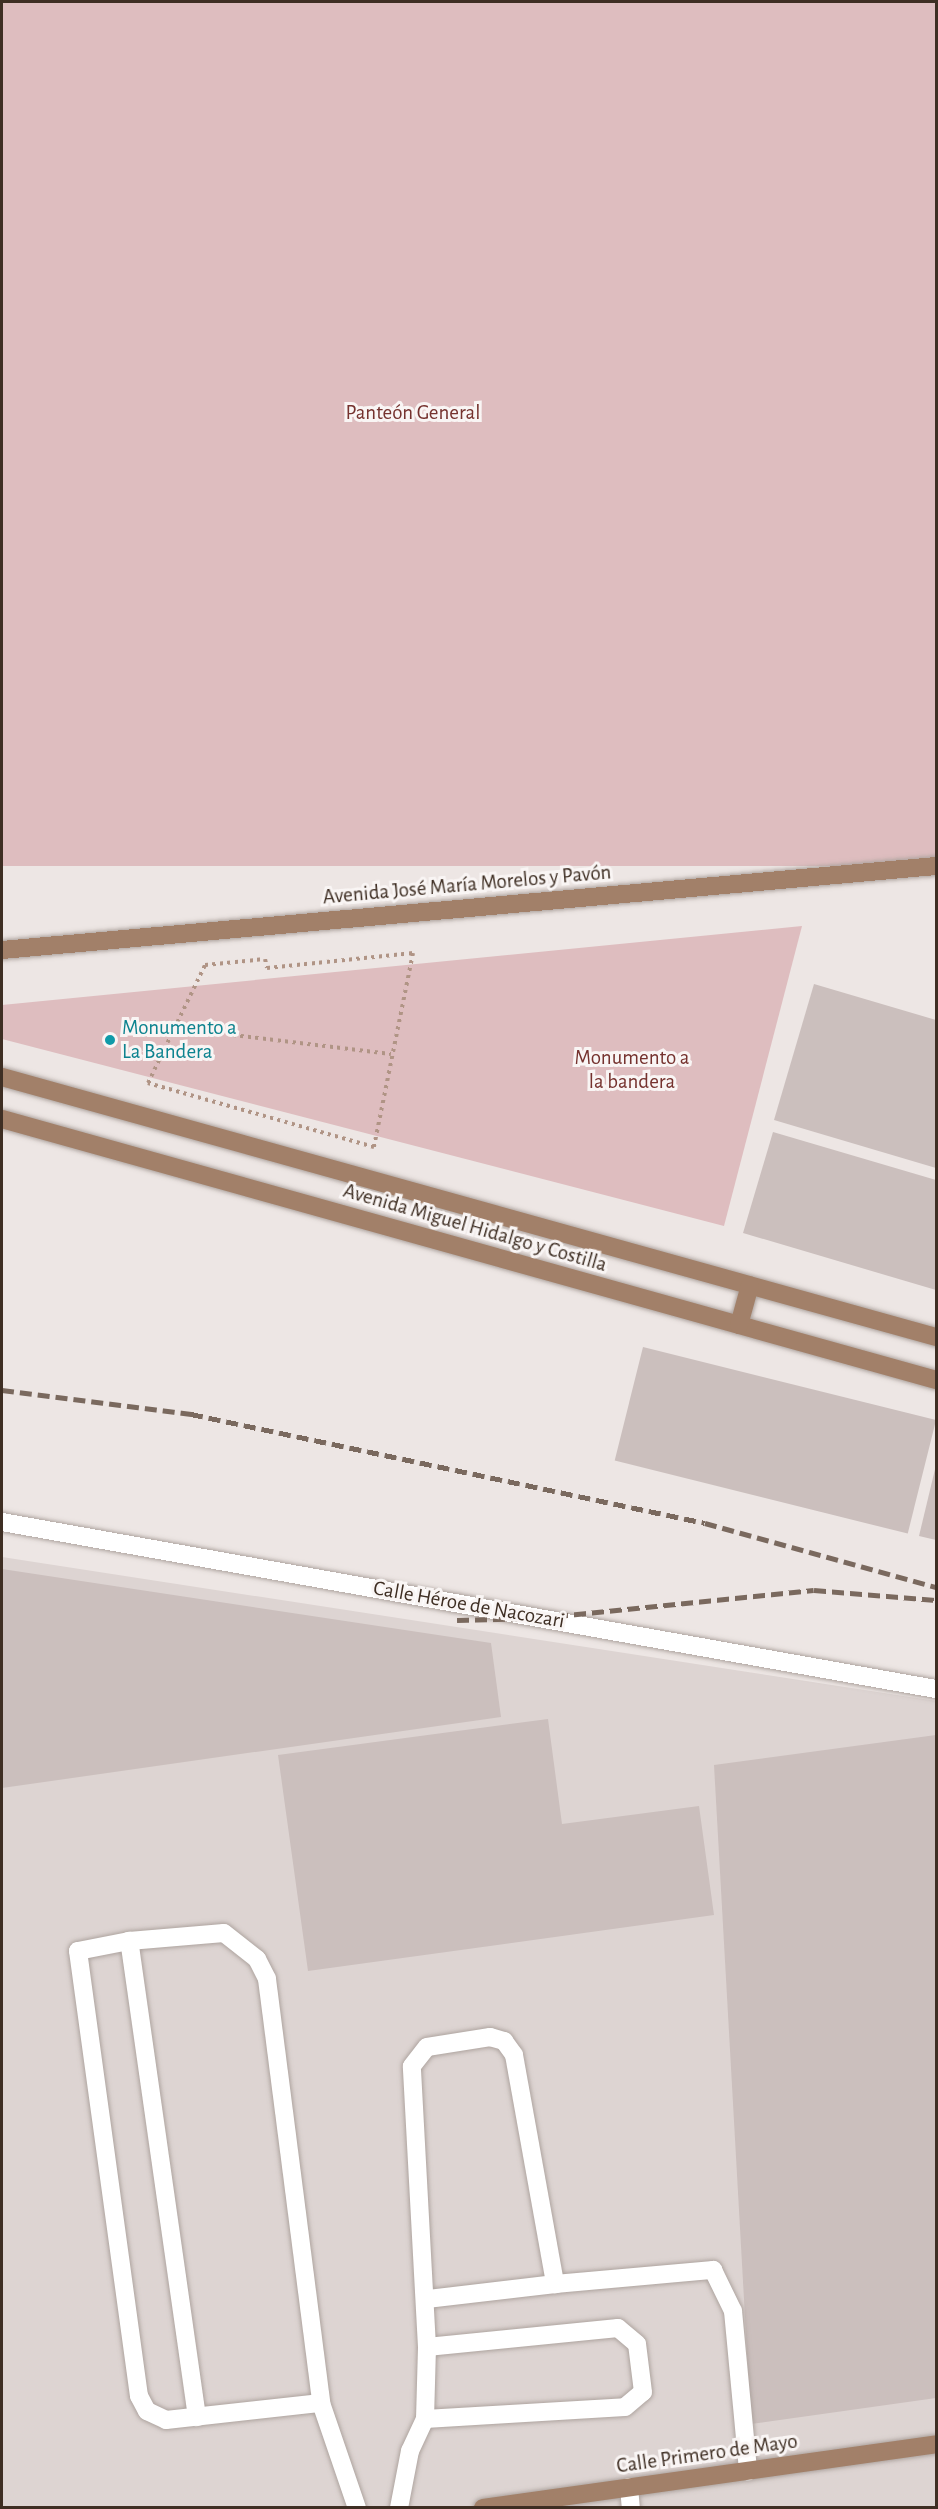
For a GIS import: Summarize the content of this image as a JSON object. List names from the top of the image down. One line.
{"streets":{"main road":["Avenida José María Morelos y Pavón","Avenida Miguel Hidalgo y Costilla","Calle Primero de Mayo"],"street":["Calle Héroe de Nacozari"]},"parks":["Panteón General","Monumento a la bandera"],"places":["Monumento a La Bandera"]}
